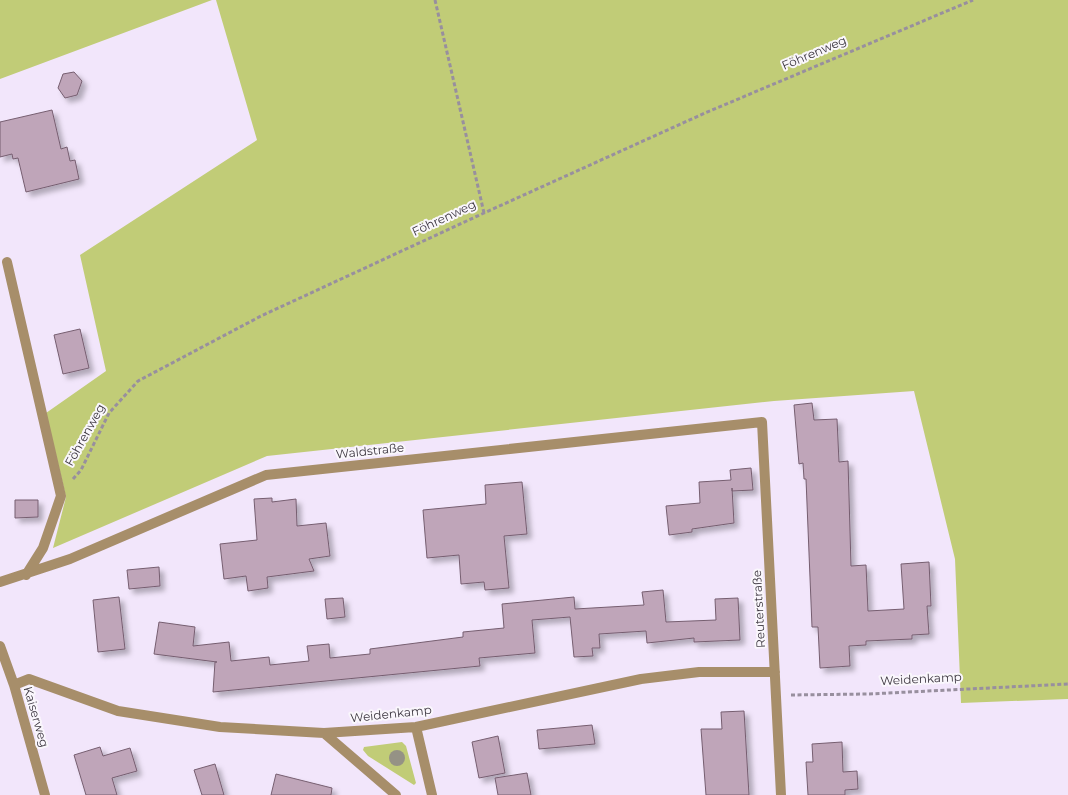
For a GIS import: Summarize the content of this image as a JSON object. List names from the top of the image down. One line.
{"streets":{"street":["Waldstraße","Reuterstraße","Weidenkamp","Kaiserweg"],"path":["Föhrenweg"]},"crossings":[["Waldstraße","Reuterstraße"],["Reuterstraße","Weidenkamp"],["Weidenkamp","Kaiserweg"]]}
